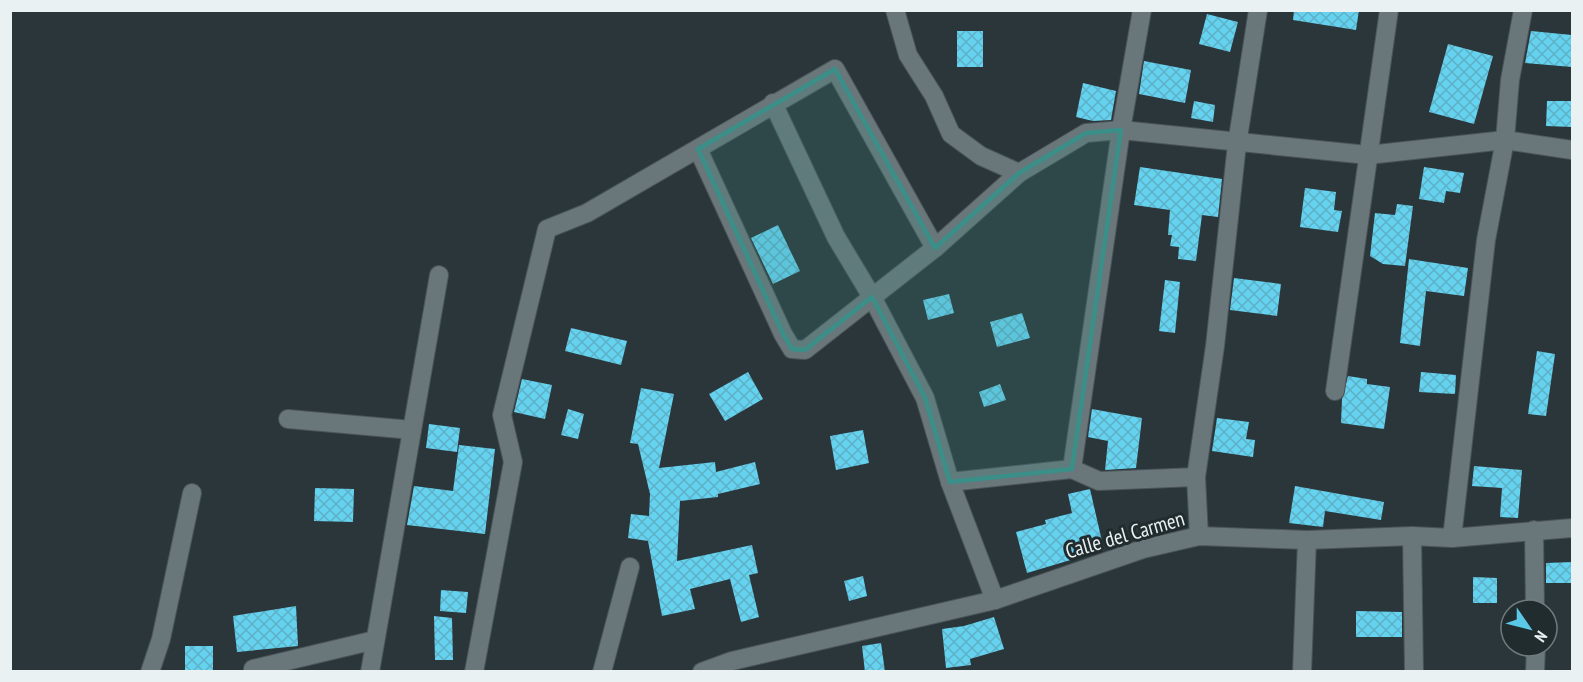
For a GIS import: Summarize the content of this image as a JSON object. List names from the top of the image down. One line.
{"streets":{"street":["Calle del Carmen"]},"north":"bottom right"}
